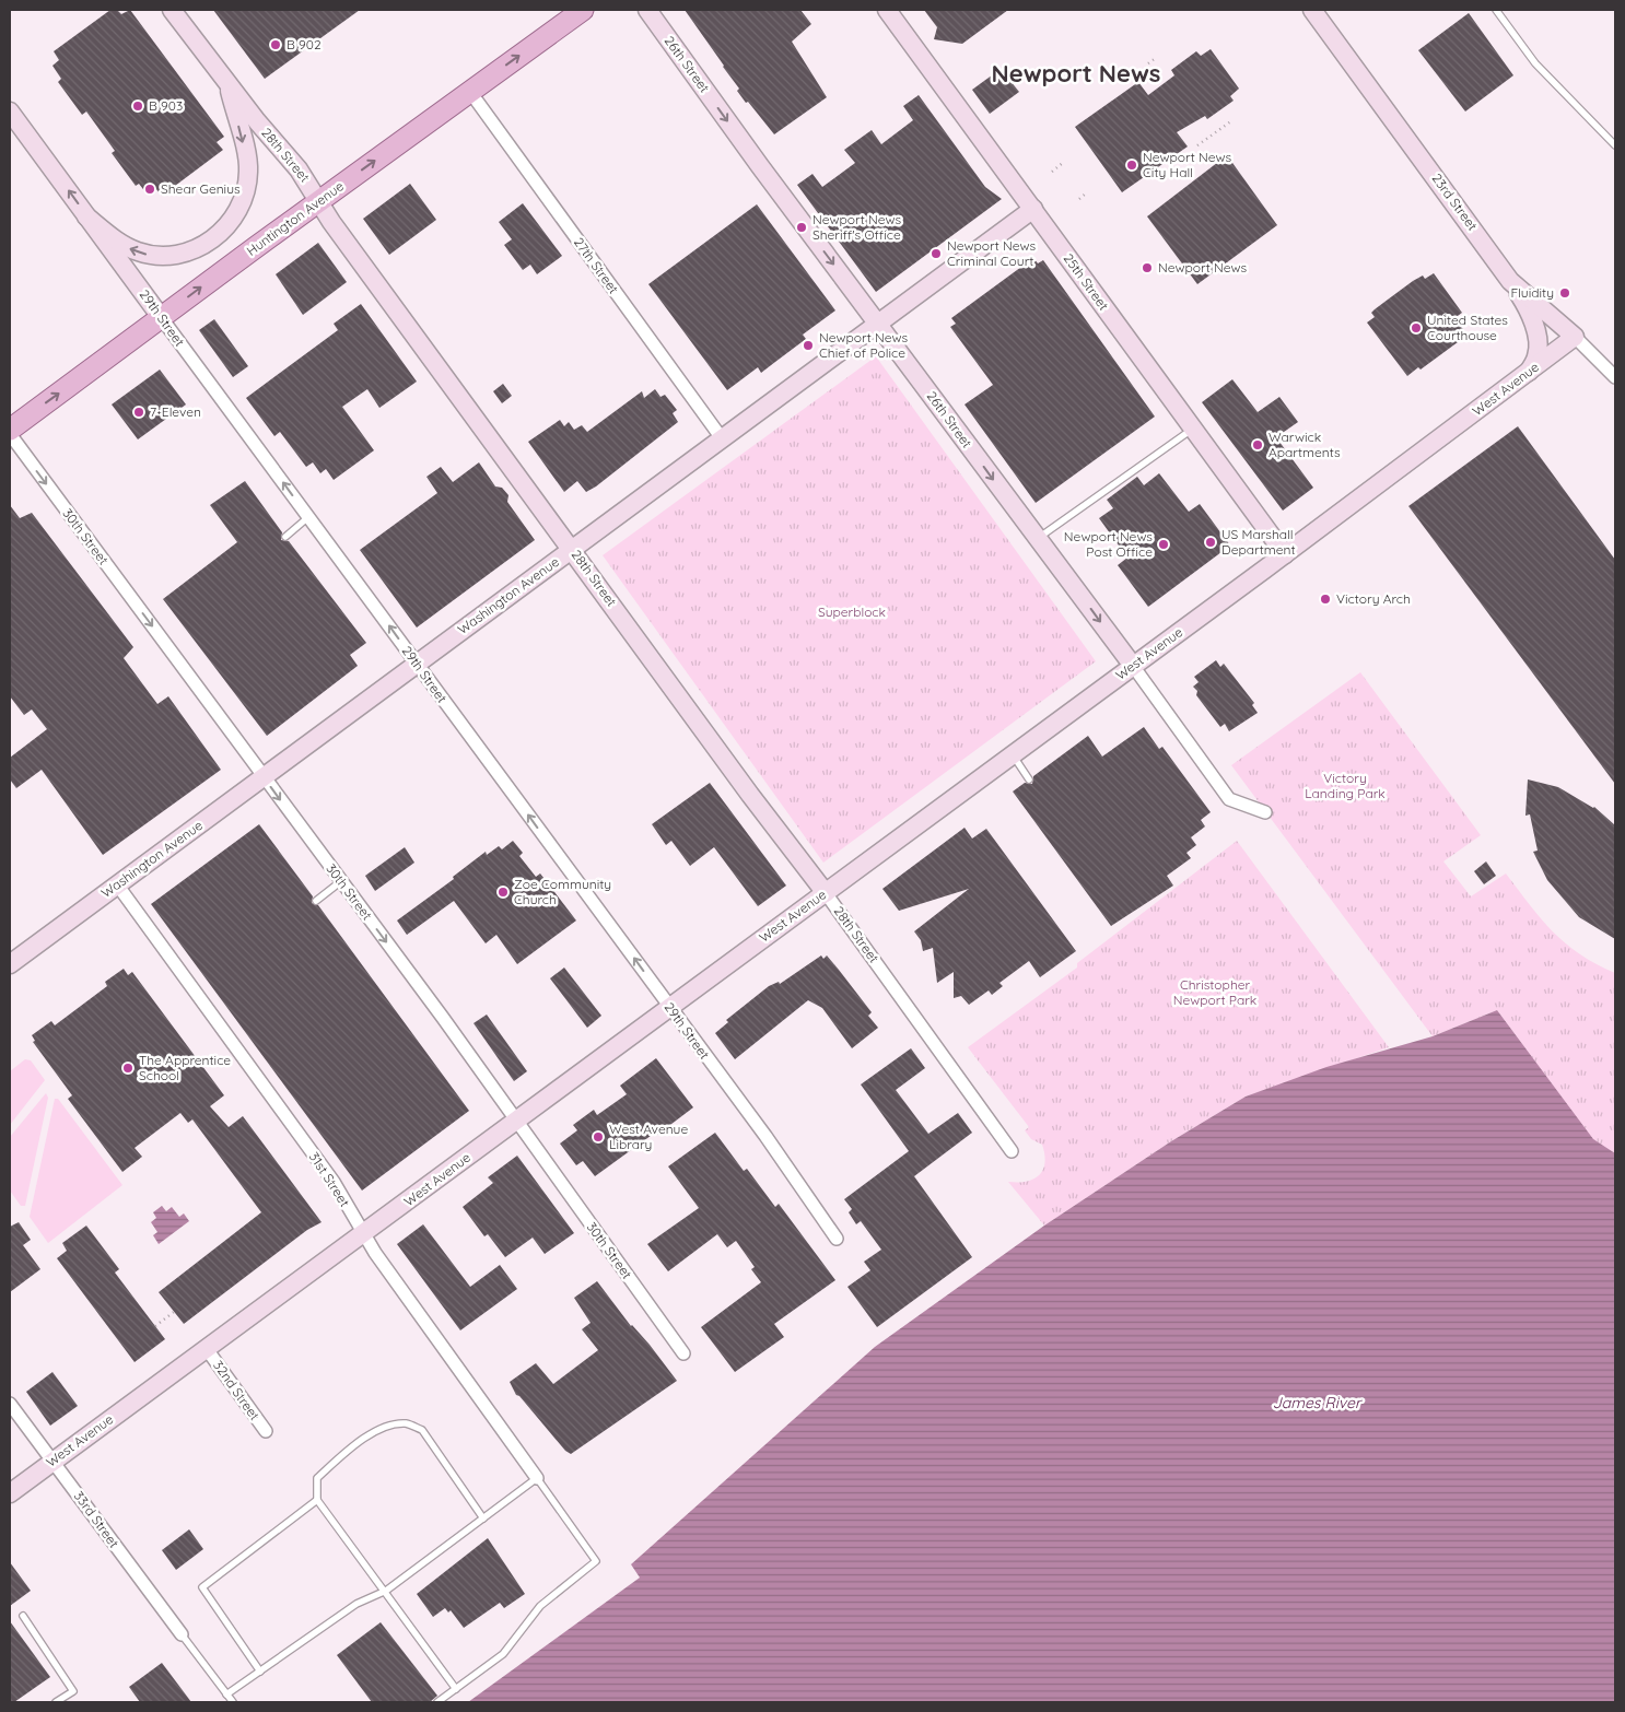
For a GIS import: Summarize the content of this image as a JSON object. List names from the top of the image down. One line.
{"streets":{"main road":["Huntington Avenue"],"street":["26th Street","28th Street","23rd Street","27th Street","25th Street","29th Street","West Avenue","30th Street","Washington Avenue","31st Street","32nd Street","33rd Street"]},"crossings":[["26th Street","West Avenue"],["26th Street","Washington Avenue"],["28th Street","Huntington Avenue"],["28th Street","West Avenue"],["28th Street","Washington Avenue"],["23rd Street","West Avenue"],["Huntington Avenue","27th Street"],["Huntington Avenue","29th Street"],["27th Street","Washington Avenue"],["25th Street","West Avenue"],["25th Street","Washington Avenue"],["29th Street","West Avenue"],["29th Street","Washington Avenue"],["West Avenue","30th Street"],["West Avenue","31st Street"],["West Avenue","32nd Street"],["West Avenue","33rd Street"],["30th Street","Washington Avenue"],["Washington Avenue","31st Street"]],"one_way":["26th Street","Huntington Avenue","29th Street","30th Street"],"districts":["Newport News"],"water":["James River"],"parks":["Superblock","Victory Landing Park","Christopher Newport Park"],"places":["B 902","B 903","Newport News City Hall","Shear Genius","Newport News Sheriff's Office","Newport News Criminal Court","Newport News","Fluidity","United States Courthouse","Newport News Chief of Police","7-Eleven","Warwick Apartments","US Marshall Department","Newport News Post Office","Victory Arch","Zoe Community Church","The Apprentice School","West Avenue Library"]}
